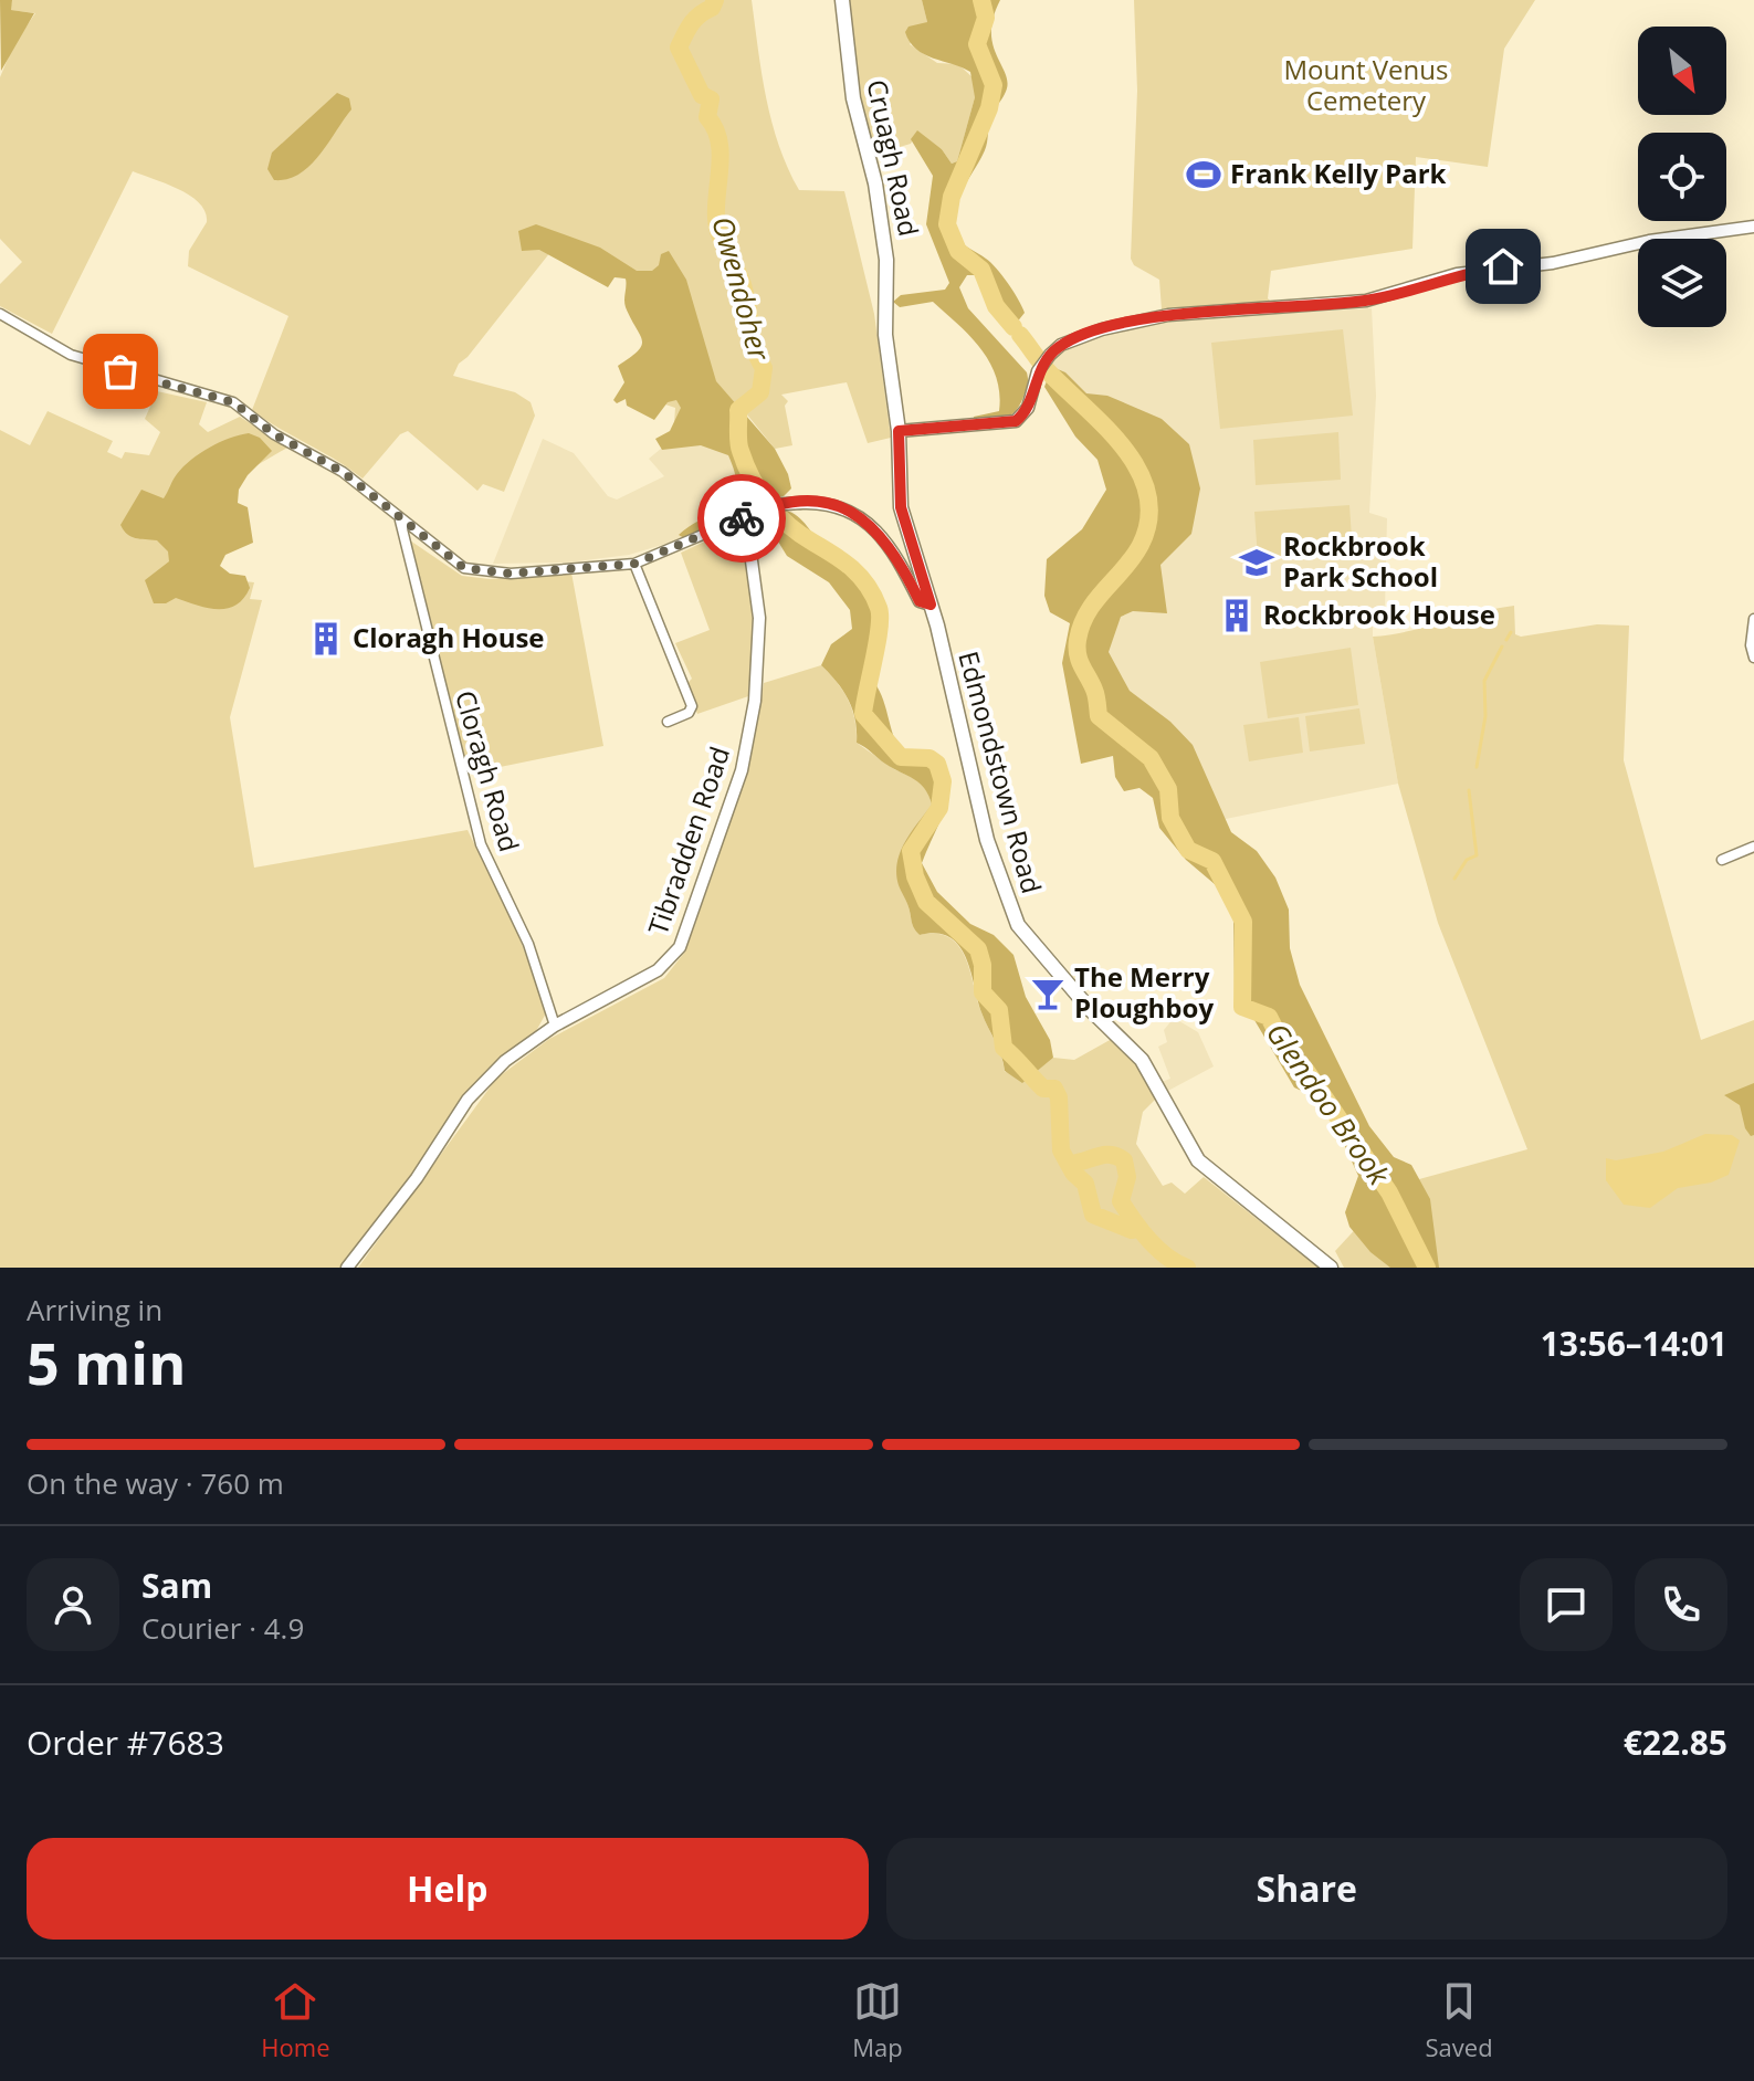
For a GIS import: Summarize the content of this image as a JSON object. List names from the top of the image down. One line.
{"streets":{"main road":["Cruagh Road","Edmondstown Road"],"street":["Cloragh Road","Tibradden Road"]},"crossings":[["Cruagh Road","Edmondstown Road"],["Cloragh Road","Tibradden Road"]],"water":["Owendoher","Glendoo Brook"],"parks":["Mount Venus Cemetery"],"places":{"sports":["Frank Kelly Park"],"school or university":["Rockbrook Park School"],"building":["Rockbrook House","Cloragh House"],"bar":["The Merry Ploughboy"]},"north":"bottom right","page":{"heading":["5 min","Arriving in","13:56–14:01"],"panel":["Sam","Courier · 4.9","Order #7683","€22.85"],"bar":"On the way · 760 m","buttons":["Help","Share"],"tabs":["Home","Map","Saved"]}}
